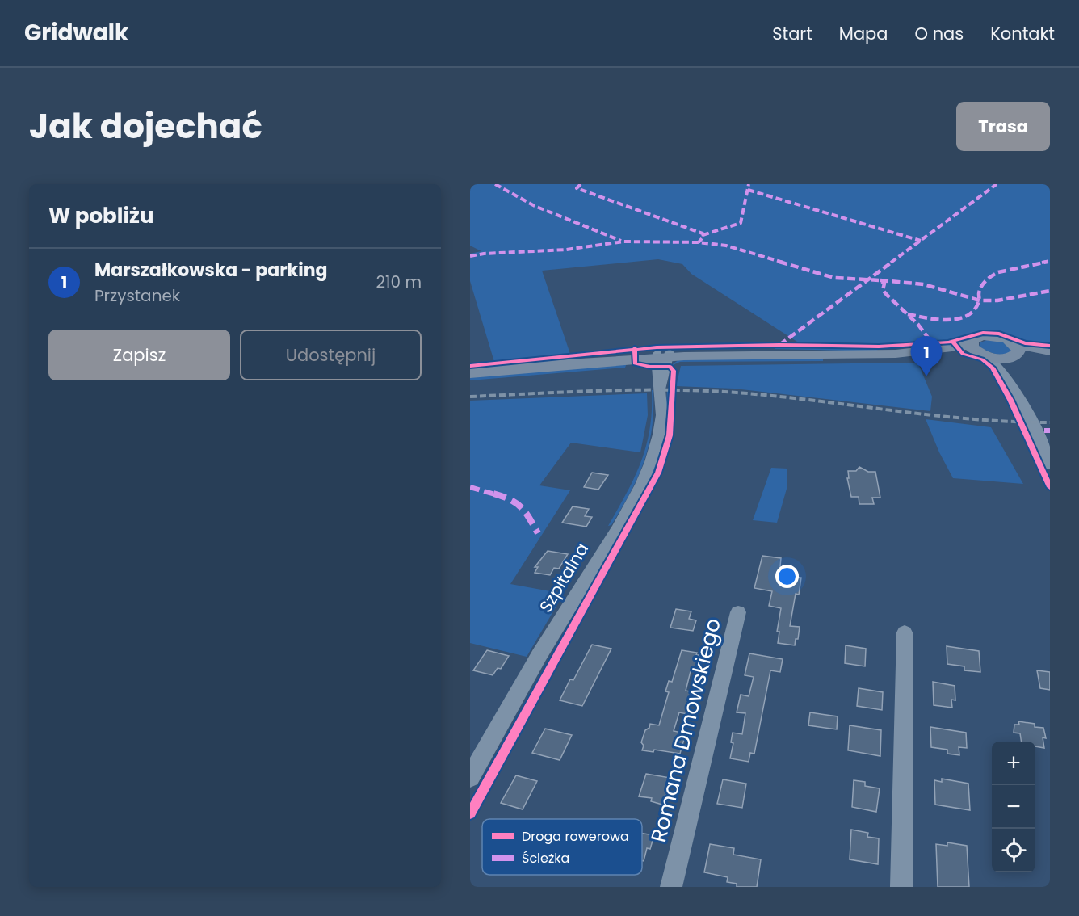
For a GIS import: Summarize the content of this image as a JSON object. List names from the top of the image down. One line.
{"streets":{"street":["Szpitalna","Romana Dmowskiego"]},"legend":["Droga rowerowa","Ścieżka"],"page":{"header":"Gridwalk","nav":["Start","Mapa","O nas","Kontakt"],"title":"Jak dojechać","buttons":["Trasa",["Zapisz","Udostępnij"]],"heading":"W pobliżu","list":[{"mark":"1","name":"Marszałkowska - parking","note":"Przystanek","value":"210 m"}],"pins":"1","map_buttons":["+","−"]}}
